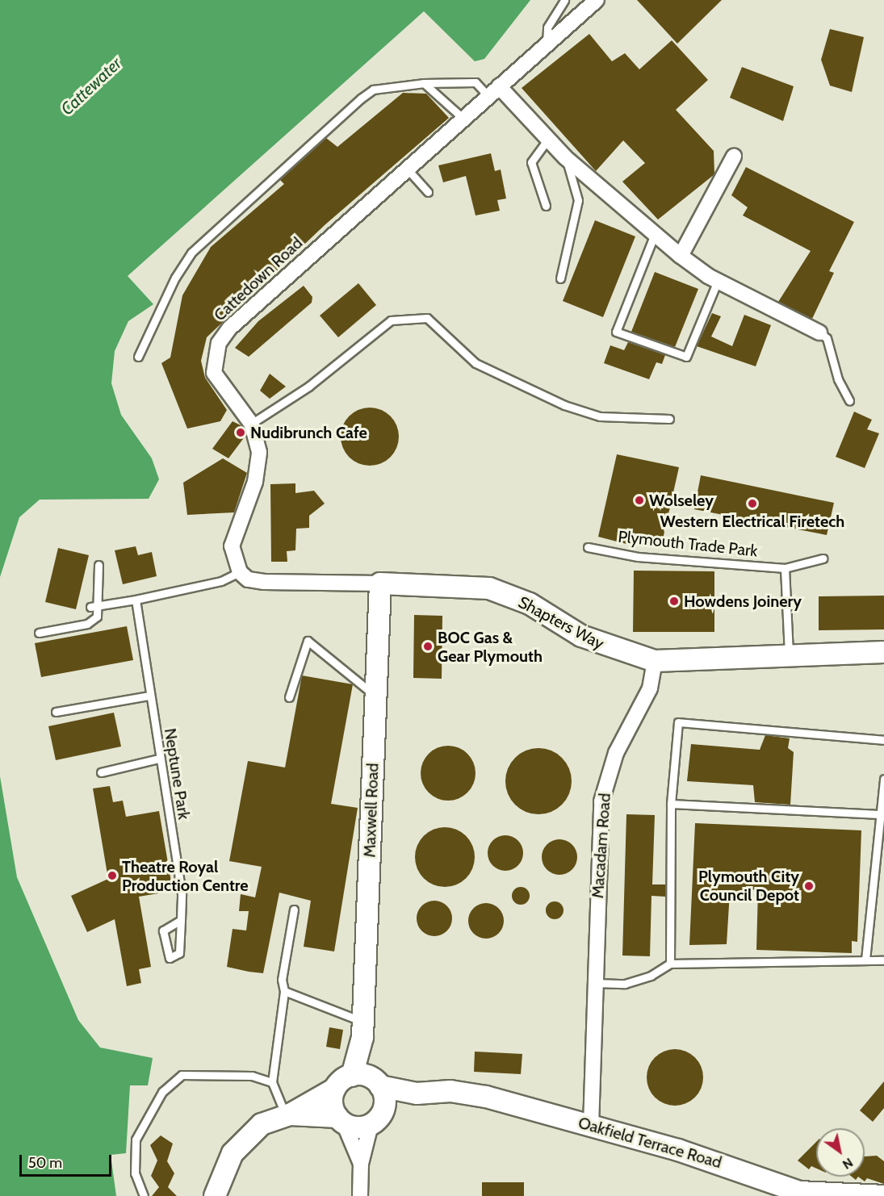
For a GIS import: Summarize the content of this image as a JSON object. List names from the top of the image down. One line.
{"streets":{"street":["Cattedown Road","Shapters Way","Maxwell Road","Macadam Road","Oakfield Terrace Road"],"lane":["Plymouth Trade Park","Neptune Park"]},"crossings":[["Shapters Way","Maxwell Road"],["Shapters Way","Macadam Road"],["Maxwell Road","Oakfield Terrace Road"],["Macadam Road","Oakfield Terrace Road"]],"water":["Cattewater"],"places":["Nudibrunch Cafe","Wolseley","Western Electrical Firetech","Howdens Joinery","BOC Gas & Gear Plymouth","Theatre Royal Production Centre","Plymouth City Council Depot"],"scale_bar":"50 m","north":"bottom right"}
